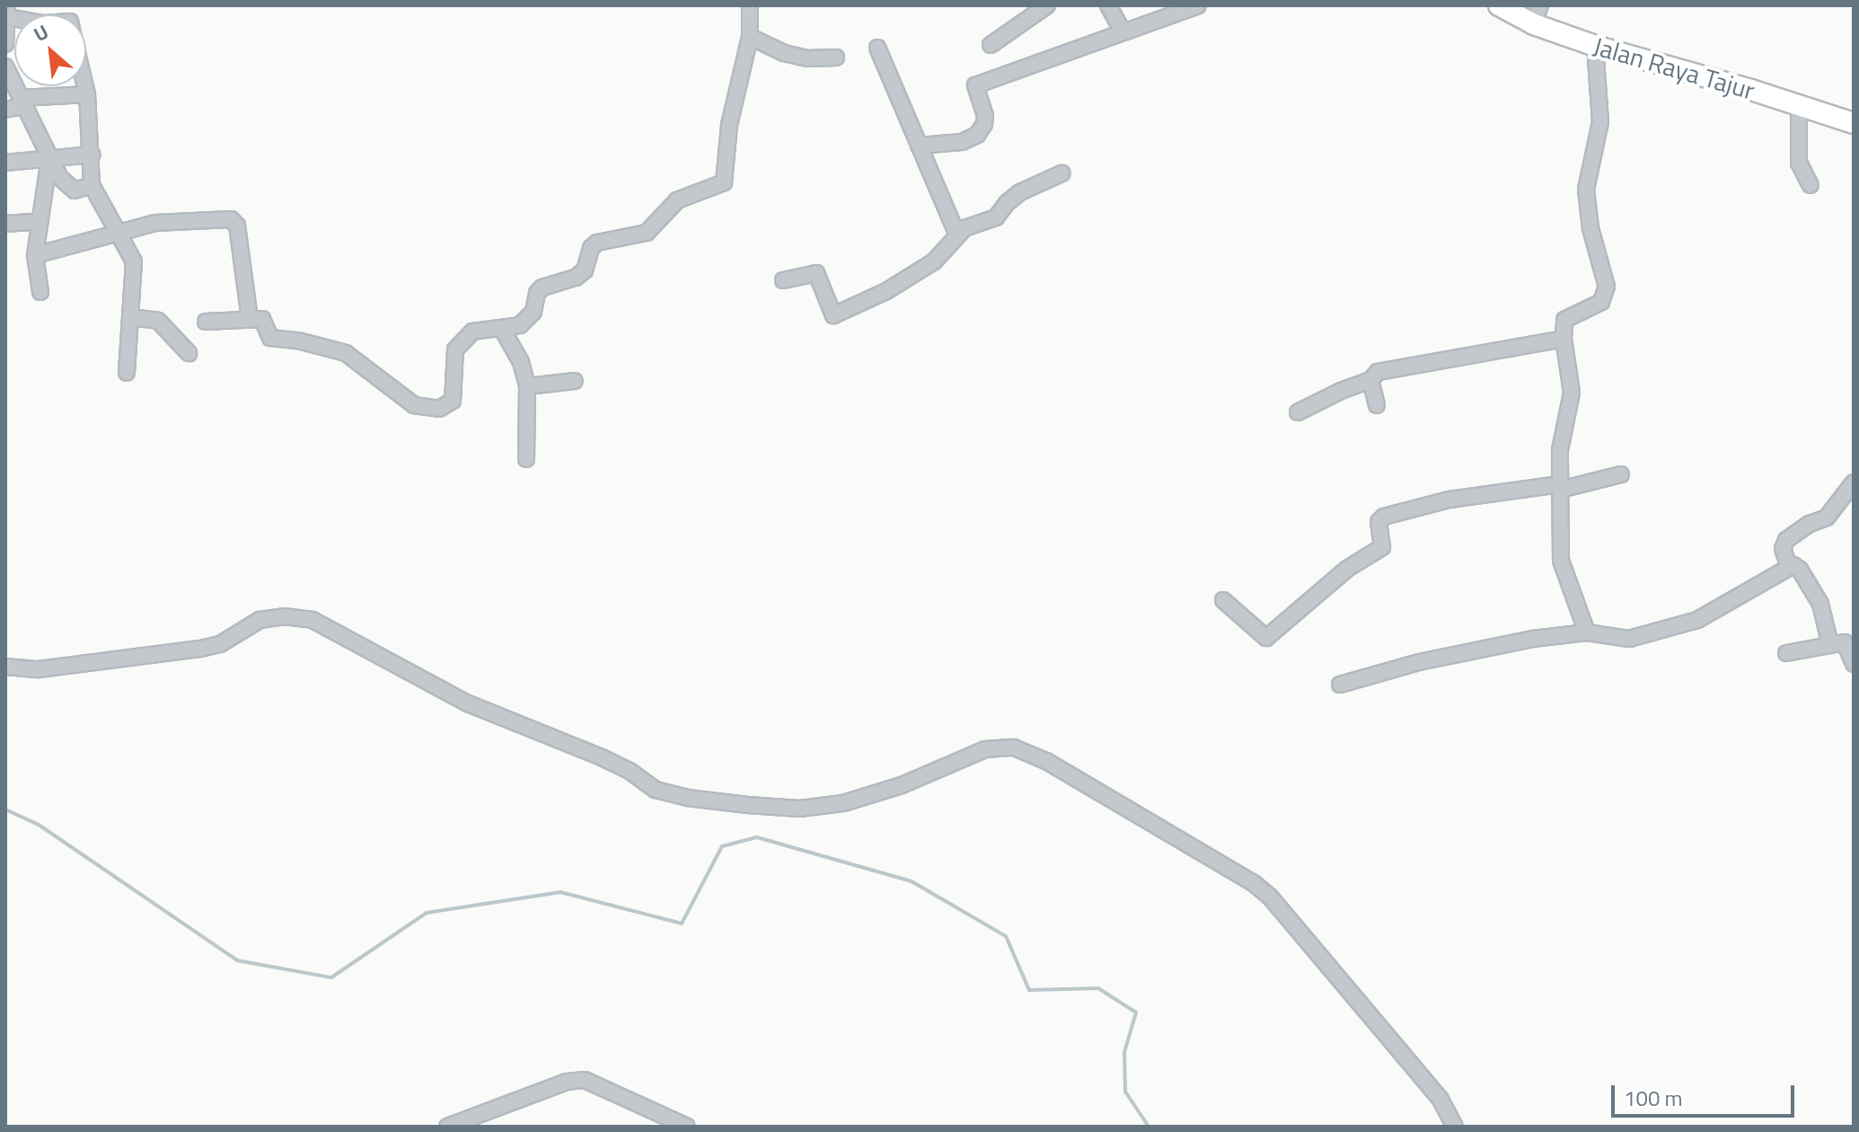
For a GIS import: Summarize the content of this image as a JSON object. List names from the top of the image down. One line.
{"streets":{"main road":["Jalan Raya Tajur"]},"scale_bar":"100 m","north":"top left"}
